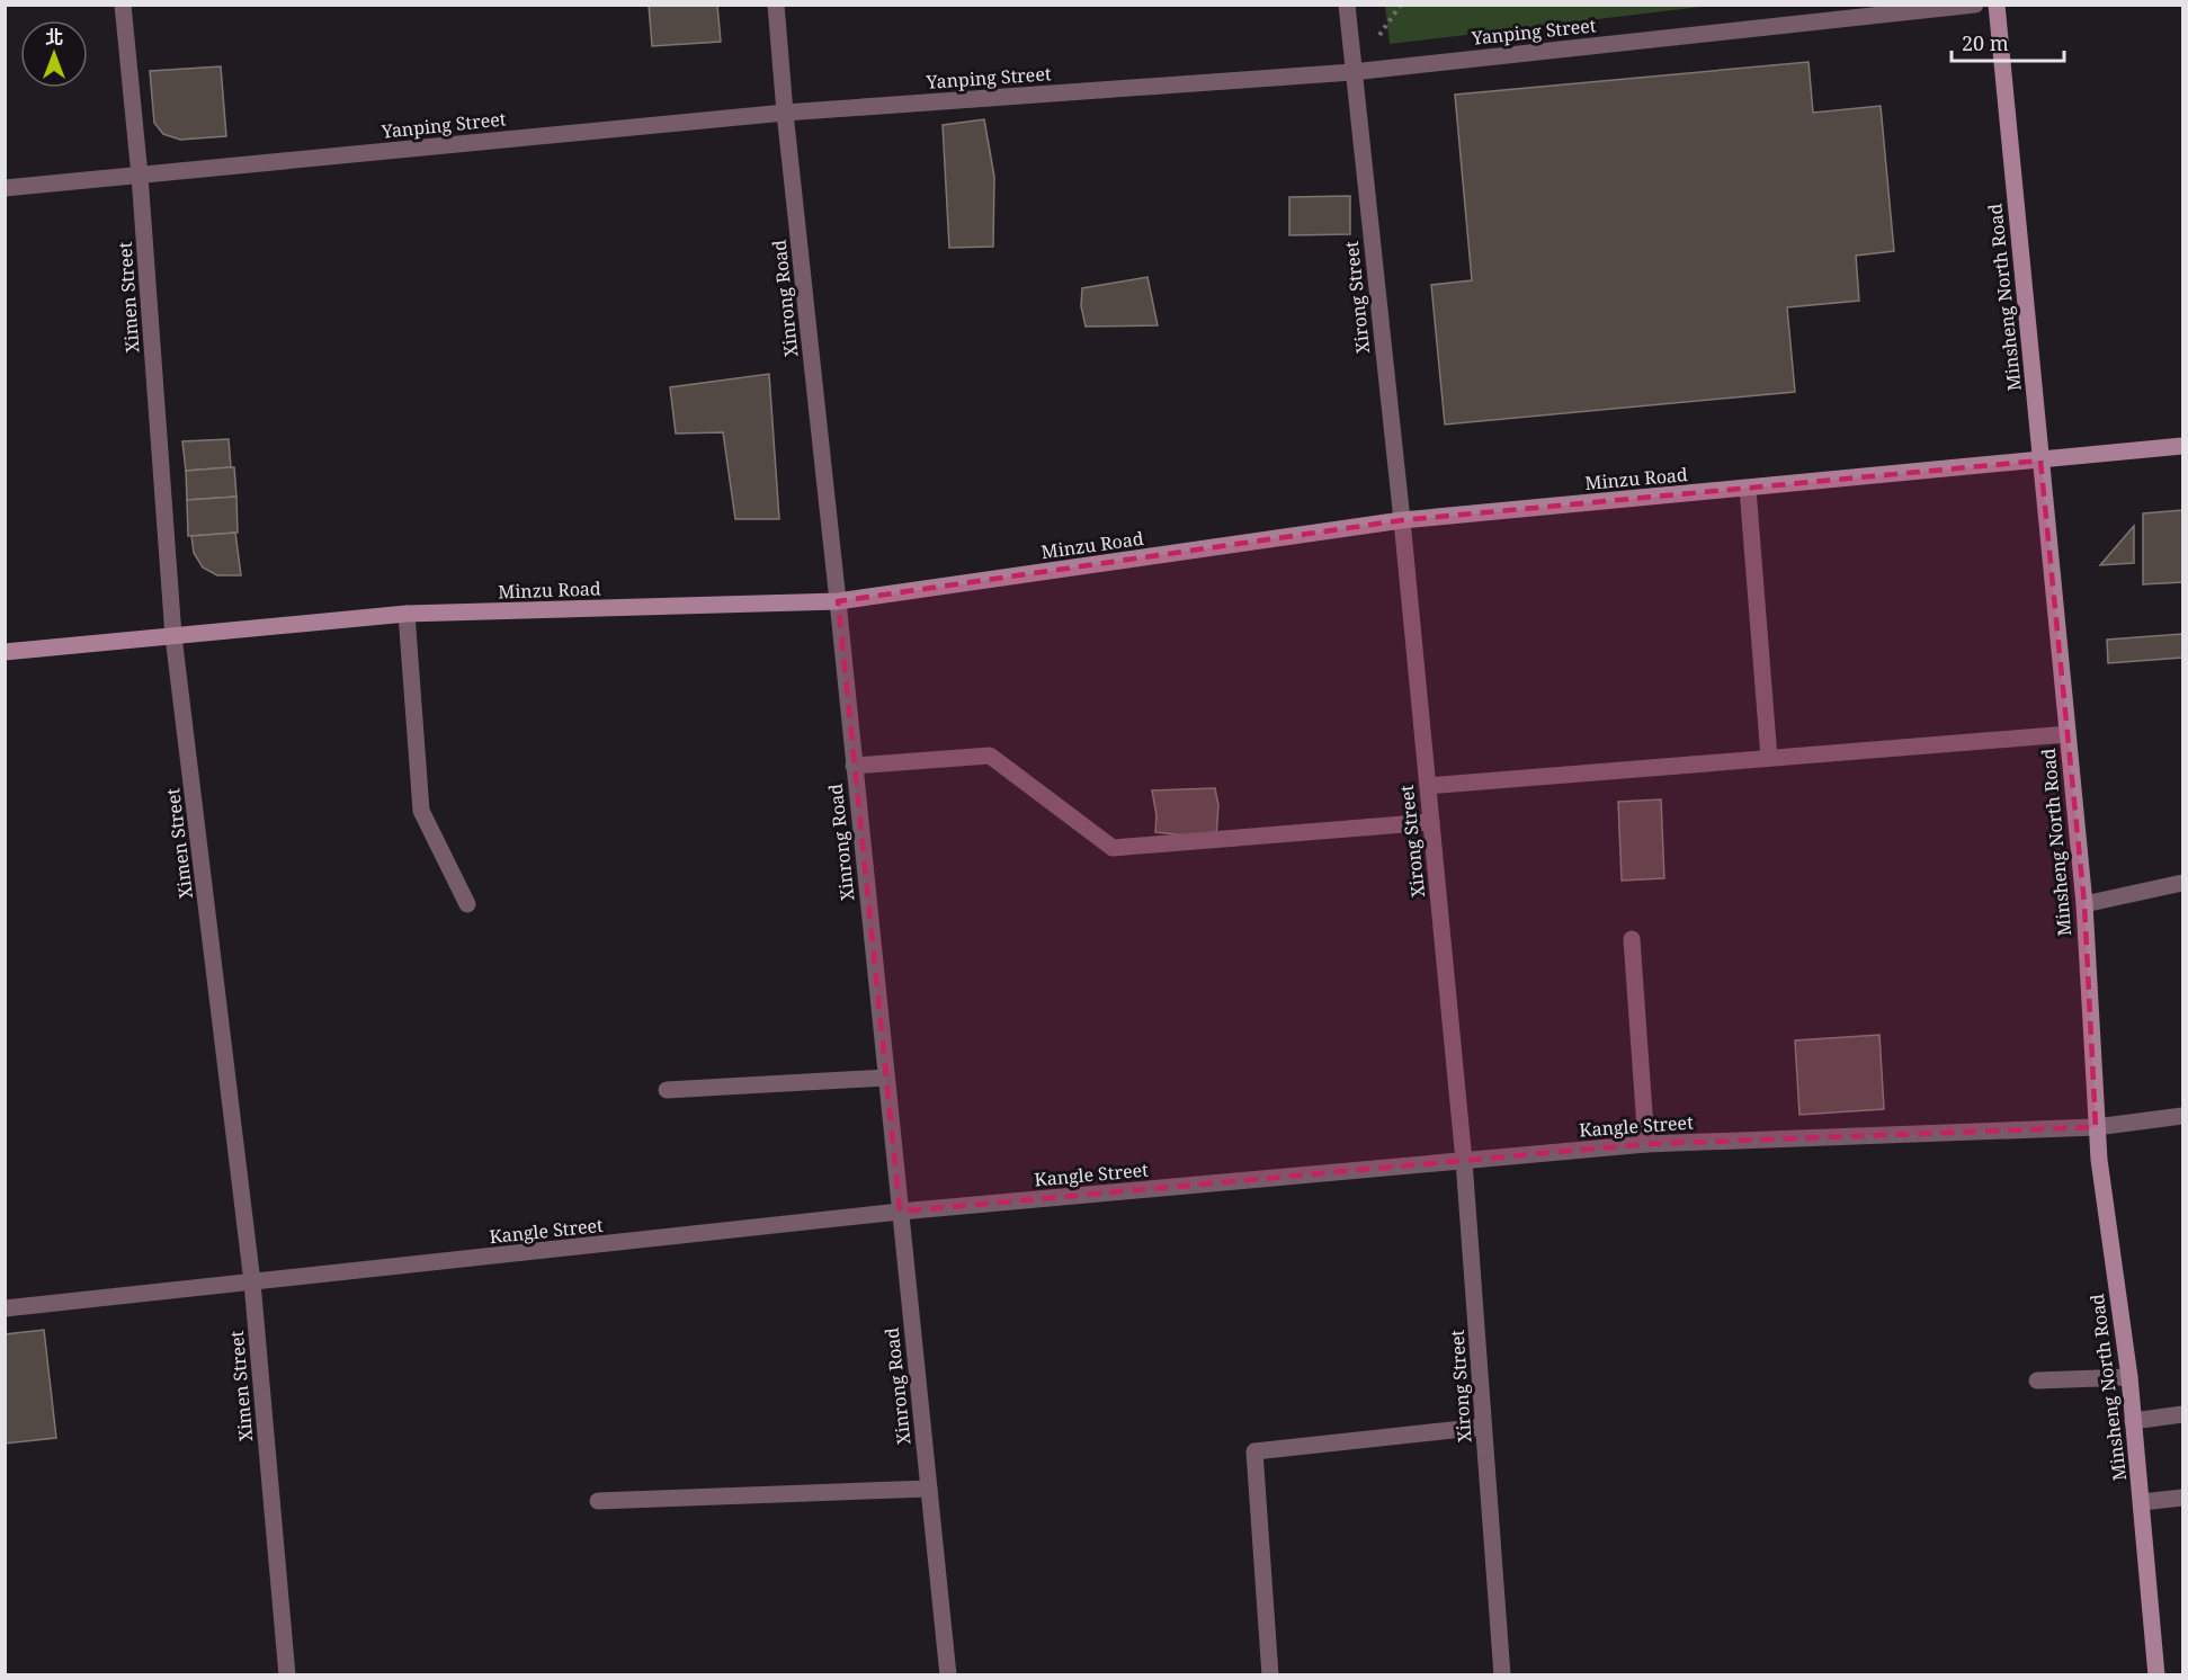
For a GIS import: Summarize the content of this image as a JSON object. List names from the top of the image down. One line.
{"streets":{"main road":["Minsheng North Road","Minzu Road"],"street":["Yanping Street","Ximen Street","Xirong Street","Xinrong Road","Kangle Street"]},"crossings":[["Yanping Street","Ximen Street"],["Yanping Street","Xirong Street"],["Yanping Street","Xinrong Road"],["Ximen Street","Minzu Road"],["Ximen Street","Kangle Street"],["Xirong Street","Minzu Road"],["Xirong Street","Kangle Street"],["Minsheng North Road","Minzu Road"],["Minsheng North Road","Kangle Street"],["Xinrong Road","Minzu Road"],["Xinrong Road","Kangle Street"]],"scale_bar":"20 m","north":"top"}
